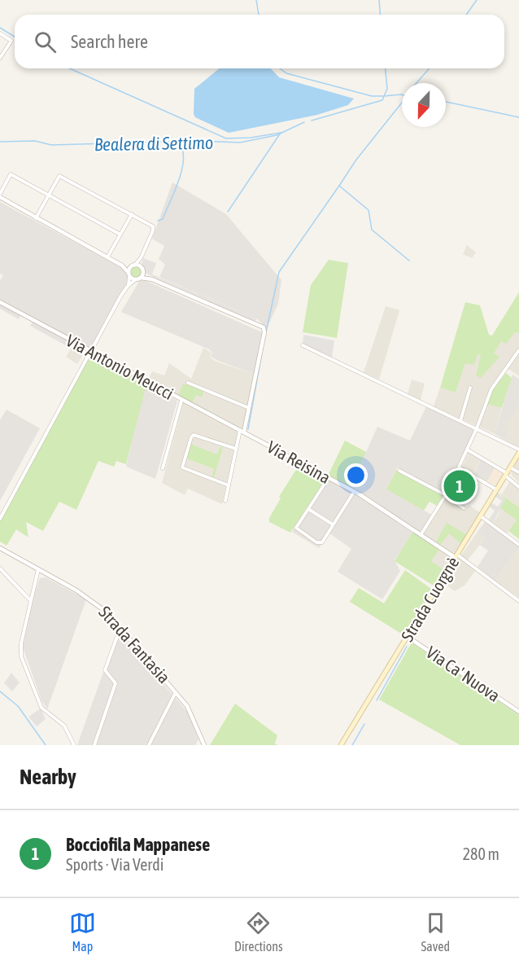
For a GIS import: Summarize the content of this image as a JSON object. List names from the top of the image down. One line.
{"streets":{"main road":["Strada Cuorgnè"],"street":["Via Antonio Meucci","Via Reisina","Strada Fantasia","Via Ca' Nuova"]},"crossings":[["Via Antonio Meucci","Via Reisina"],["Via Reisina","Strada Cuorgnè"],["Strada Cuorgnè","Via Ca' Nuova"]],"water":["Bealera di Settimo"],"north":"bottom","page":{"search":"Search here","pins":"1","heading":"Nearby","list":[{"mark":"1","name":"Bocciofila Mappanese","note":"Sports · Via Verdi","value":"280 m"}],"nav":["Map","Directions","Saved"]}}
